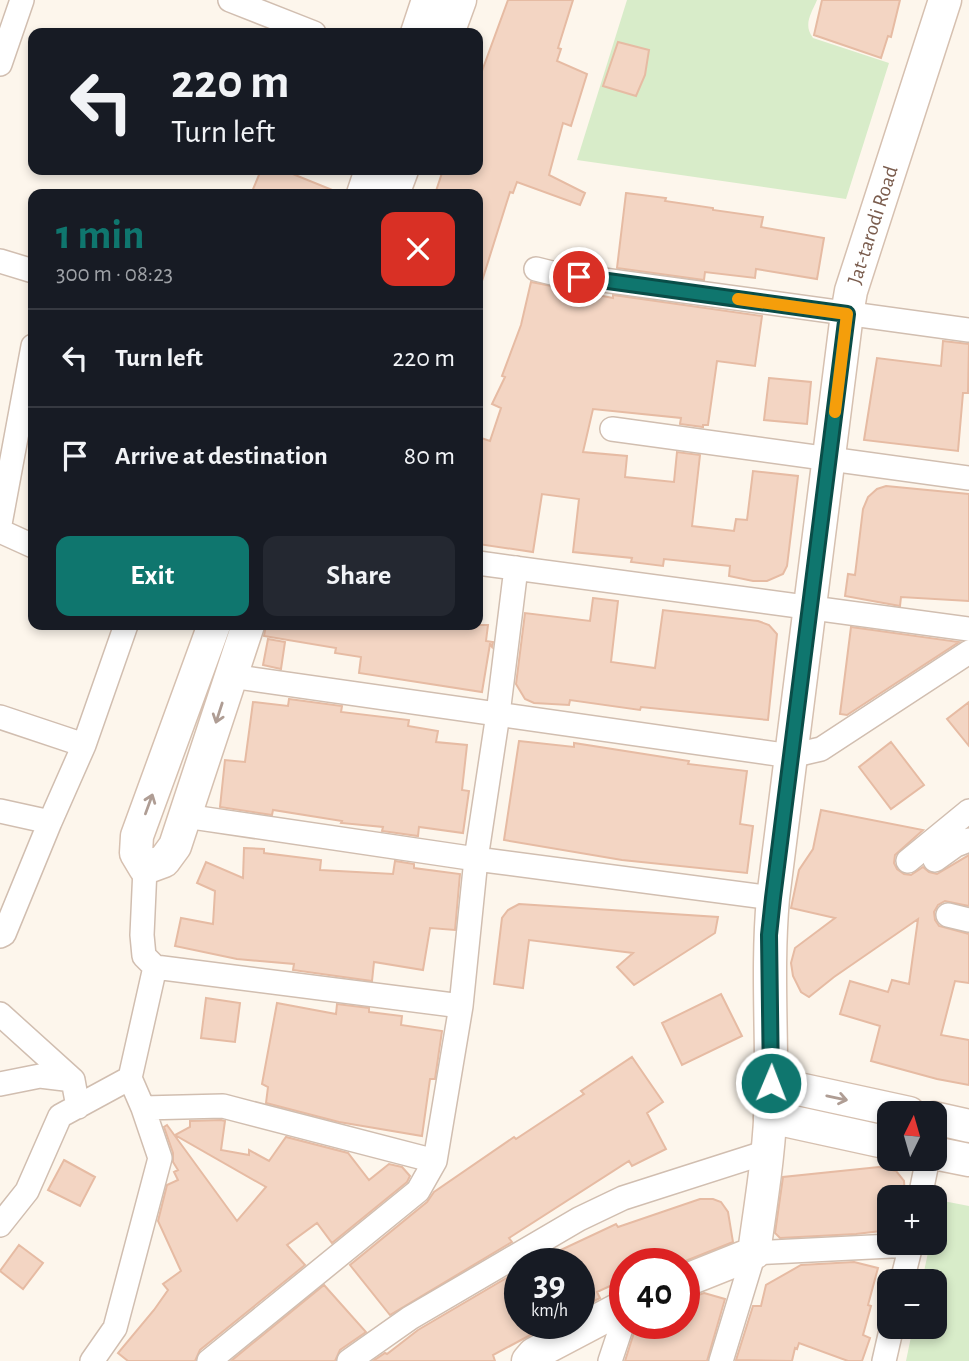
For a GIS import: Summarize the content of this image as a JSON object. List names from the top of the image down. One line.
{"streets":{"street":["Jat-tarodi Road"]},"north":"top","page":{"turn":["220 m","Turn left"],"heading":["1 min","300 m · 08:23"],"list":[{"name":"Turn left","value":"220 m"},{"name":"Arrive at destination","value":"80 m"}],"buttons":["Exit","Share"],"map_buttons":["+","−"],"speed":"39 km/h","limit":"40"}}
